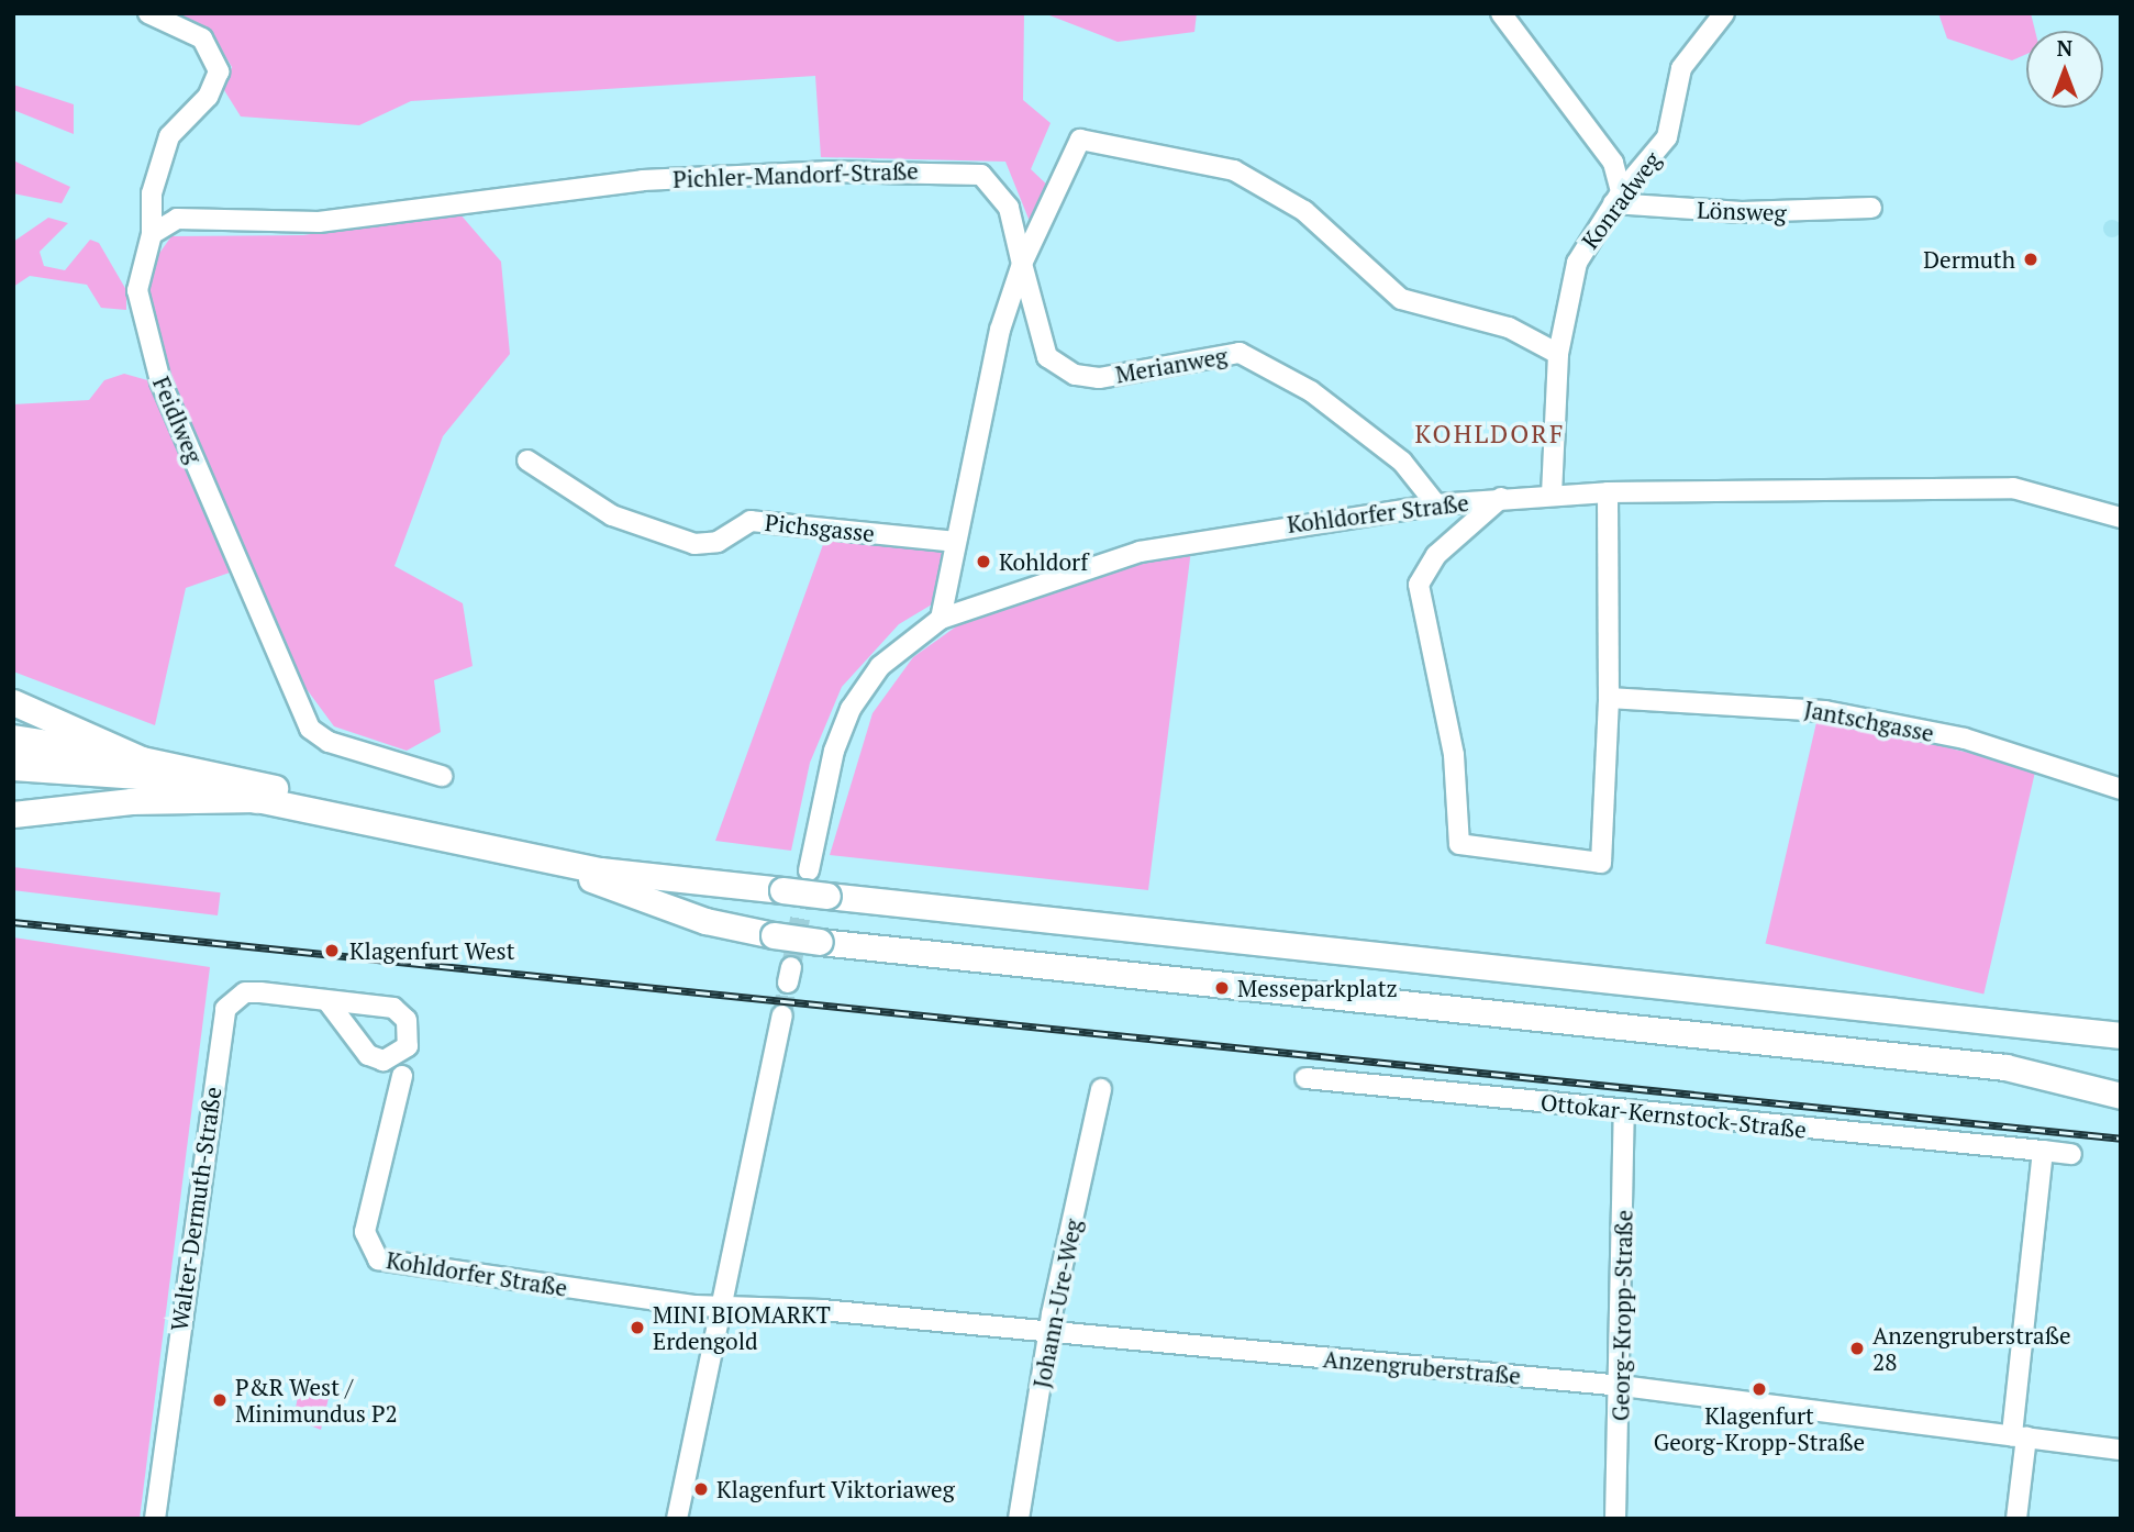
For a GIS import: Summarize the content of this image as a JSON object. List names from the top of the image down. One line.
{"streets":{"street":["Pichler-Mandorf-Straße","Konradweg","Lönsweg","Merianweg","Feidlweg","Kohldorfer Straße","Pichsgasse","Jantschgasse","Ottokar-Kernstock-Straße","Walter-Dermuth-Straße","Johann-Ure-Weg","Georg-Kropp-Straße","Anzengruberstraße"]},"crossings":[["Pichler-Mandorf-Straße","Merianweg"],["Pichler-Mandorf-Straße","Feidlweg"],["Konradweg","Lönsweg"],["Konradweg","Kohldorfer Straße"],["Merianweg","Kohldorfer Straße"],["Kohldorfer Straße","Anzengruberstraße"],["Ottokar-Kernstock-Straße","Georg-Kropp-Straße"],["Johann-Ure-Weg","Anzengruberstraße"],["Georg-Kropp-Straße","Anzengruberstraße"]],"districts":["KOHLDORF"],"places":["Dermuth","Kohldorf","Klagenfurt West","Messeparkplatz","MINI BIOMARKT Erdengold","Anzengruberstraße 28","Klagenfurt Georg-Kropp-Straße","P&R West / Minimundus P2","Klagenfurt Viktoriaweg"],"north":"top"}
